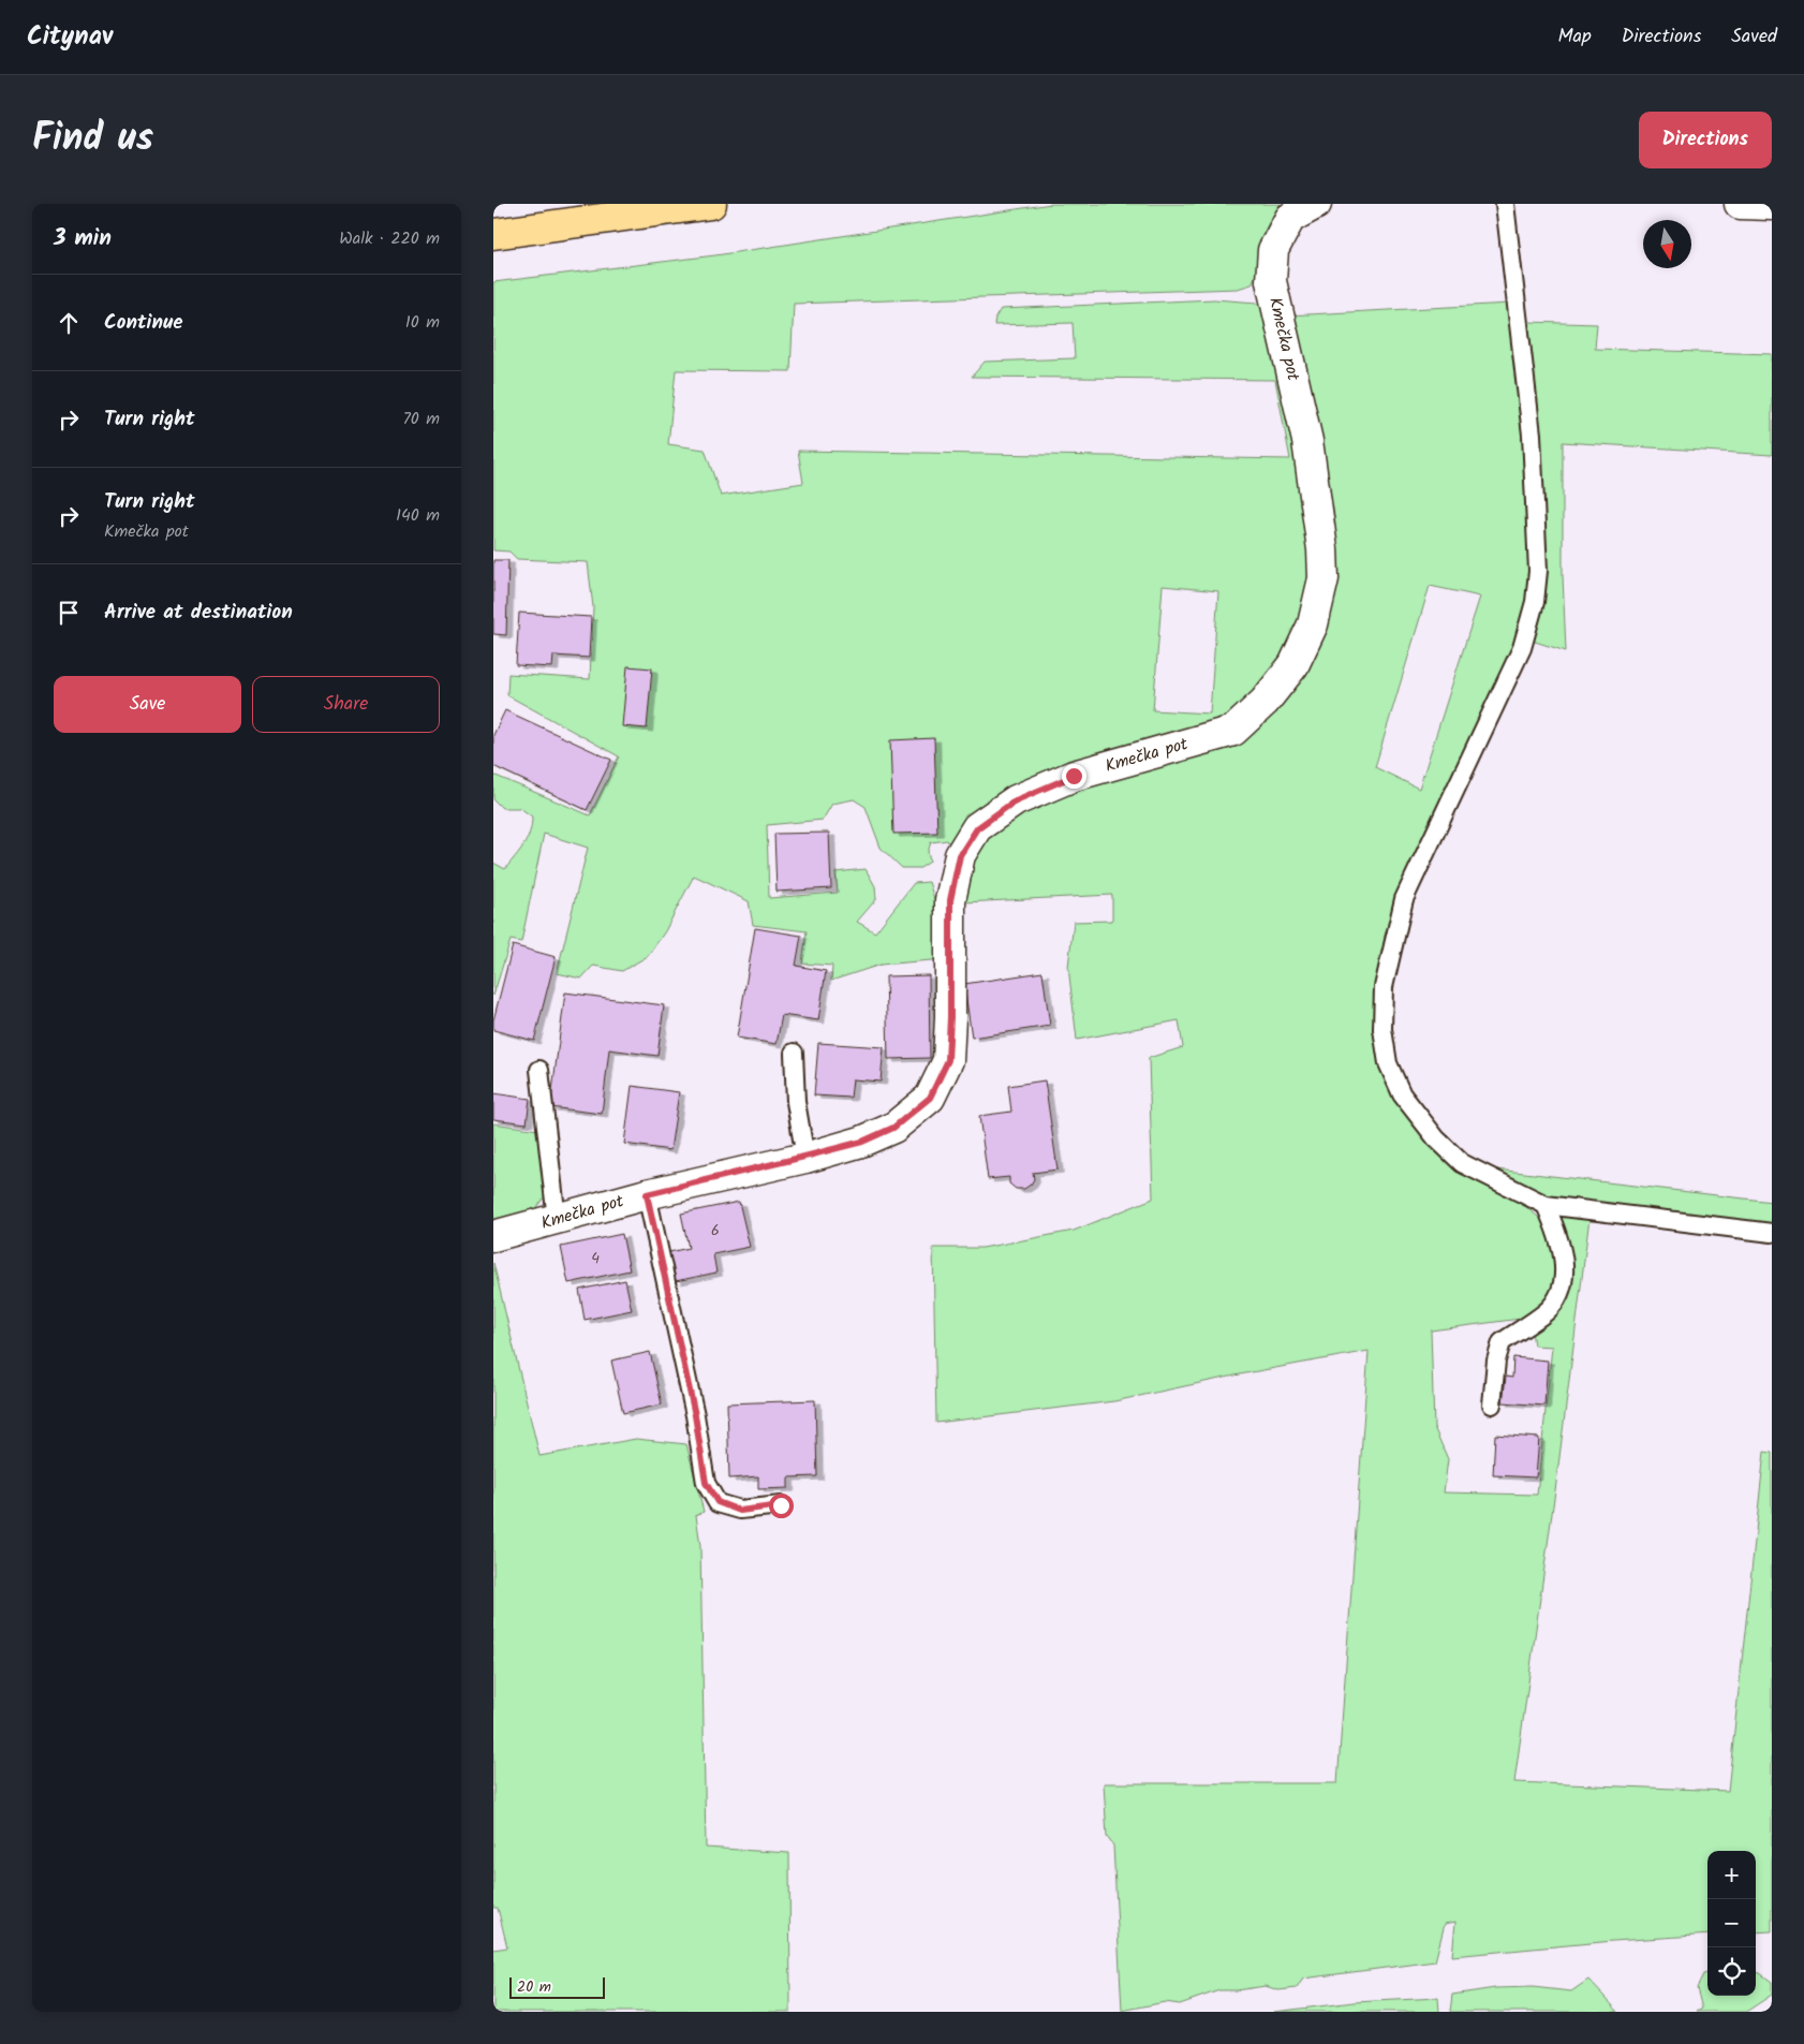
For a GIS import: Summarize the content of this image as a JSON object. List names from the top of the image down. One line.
{"streets":{"street":["Kmečka pot"]},"house_numbers":["6","4"],"scale_bar":"20 m","north":"bottom","page":{"header":"Citynav","nav":["Map","Directions","Saved"],"title":"Find us","buttons":["Directions",["Save","Share"]],"heading":["3 min","Walk · 220 m"],"list":[["Continue","10 m"],["Turn right","70 m"],["Turn right","Kmečka pot","140 m"],"Arrive at destination"],"map_buttons":["+","−"],"scale":"20 m"}}
